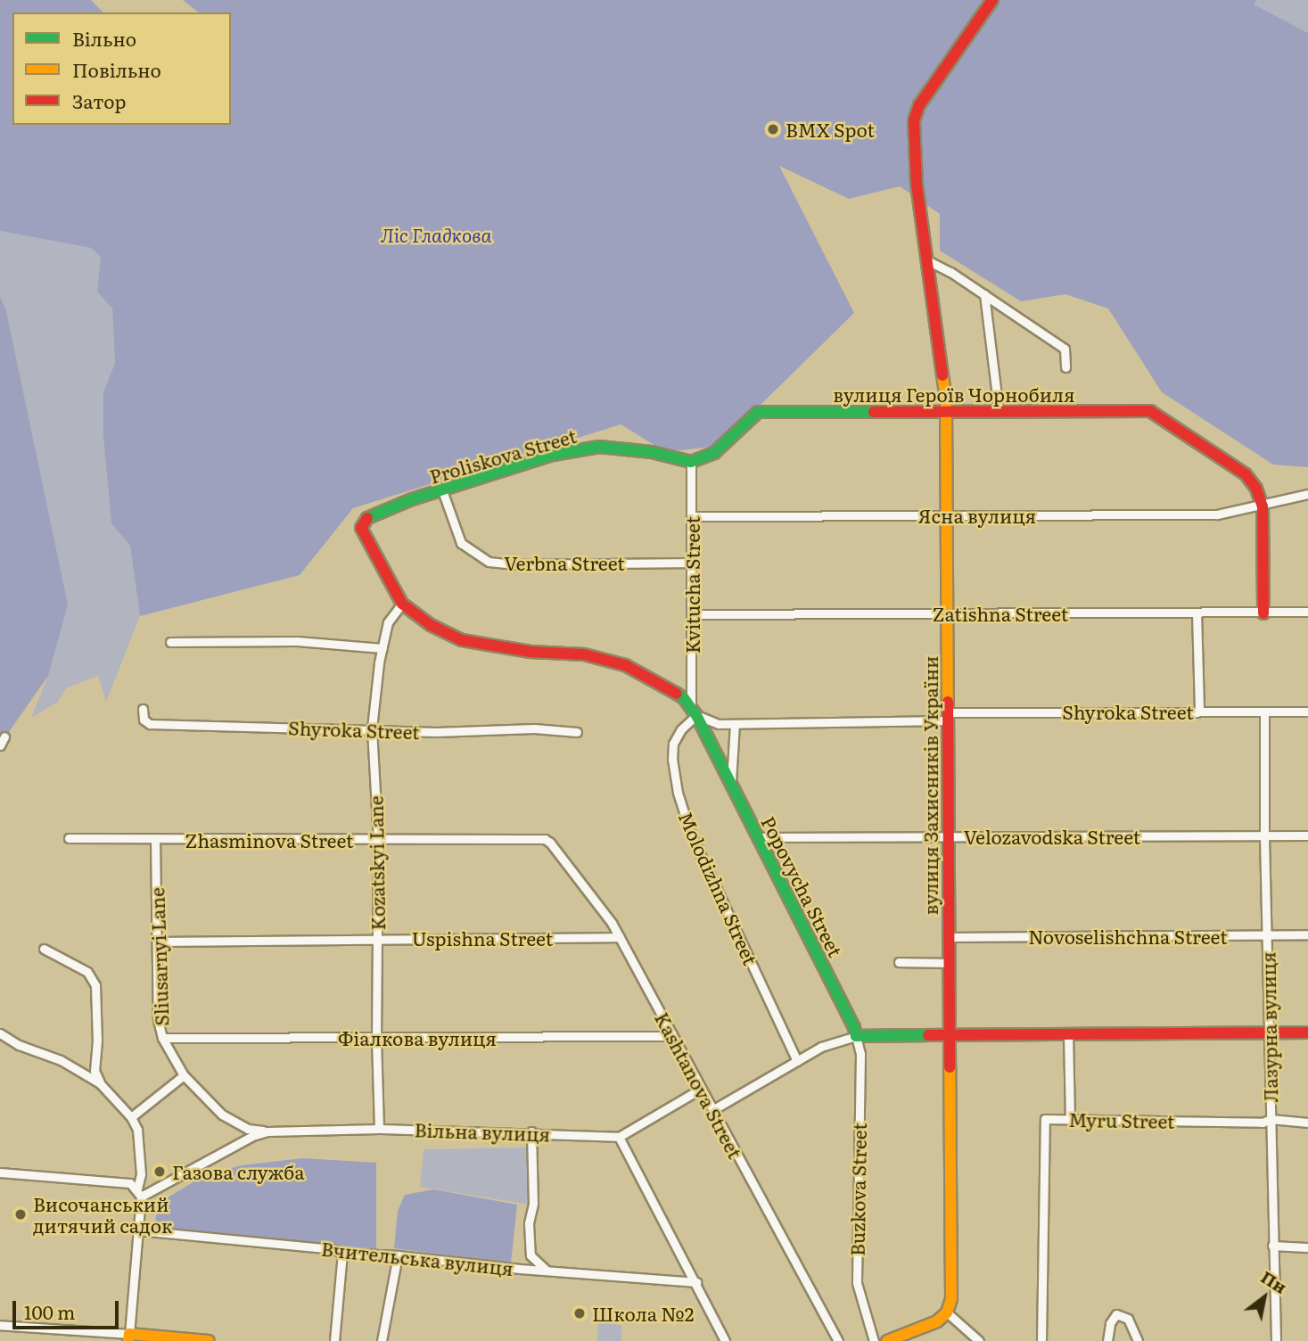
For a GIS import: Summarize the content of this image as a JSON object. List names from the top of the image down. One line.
{"streets":{"street":["вулиця Героїв Чорнобиля","Proliskova Street","Ясна вулиця","Verbna Street","Kvitucha Street","Zatishna Street","Shyroka Street","вулиця Захисників України","Velozavodska Street","Zhasminova Street","Kozatskyi Lane","Popovycha Street","Molodizhna Street","Novoselishchna Street","Uspishna Street","Sliusarnyi Lane","Лазурна вулиця","Фіалкова вулиця","Kashtanova Street","Myru Street","Вільна вулиця","Buzkova Street","Вчительська вулиця"]},"crossings":[["вулиця Героїв Чорнобиля","Proliskova Street"],["вулиця Героїв Чорнобиля","Ясна вулиця"],["вулиця Героїв Чорнобиля","Kvitucha Street"],["вулиця Героїв Чорнобиля","вулиця Захисників України"],["Proliskova Street","Verbna Street"],["Proliskova Street","Kvitucha Street"],["Proliskova Street","Popovycha Street"],["Ясна вулиця","Kvitucha Street"],["Ясна вулиця","вулиця Захисників України"],["Verbna Street","Kvitucha Street"],["Kvitucha Street","Zatishna Street"],["Kvitucha Street","Shyroka Street"],["Kvitucha Street","Popovycha Street"],["Kvitucha Street","Molodizhna Street"],["Zatishna Street","вулиця Захисників України"],["Shyroka Street","вулиця Захисників України"],["Shyroka Street","Kozatskyi Lane"],["Shyroka Street","Popovycha Street"],["Shyroka Street","Molodizhna Street"],["Shyroka Street","Лазурна вулиця"],["вулиця Захисників України","Velozavodska Street"],["вулиця Захисників України","Novoselishchna Street"],["Velozavodska Street","Popovycha Street"],["Velozavodska Street","Лазурна вулиця"],["Zhasminova Street","Kozatskyi Lane"],["Zhasminova Street","Sliusarnyi Lane"],["Zhasminova Street","Kashtanova Street"],["Kozatskyi Lane","Popovycha Street"],["Kozatskyi Lane","Uspishna Street"],["Kozatskyi Lane","Фіалкова вулиця"],["Kozatskyi Lane","Вільна вулиця"],["Popovycha Street","Molodizhna Street"],["Popovycha Street","Buzkova Street"],["Novoselishchna Street","Лазурна вулиця"],["Uspishna Street","Sliusarnyi Lane"],["Uspishna Street","Kashtanova Street"],["Sliusarnyi Lane","Фіалкова вулиця"],["Sliusarnyi Lane","Вільна вулиця"],["Лазурна вулиця","Myru Street"],["Фіалкова вулиця","Kashtanova Street"]],"parks":["Ліс Гладкова"],"places":["BMX Spot","Газова служба","Височанський дитячий садок","Школа №2"],"legend":["Вільно","Повільно","Затор"],"scale_bar":"100 m","north":"top right"}
